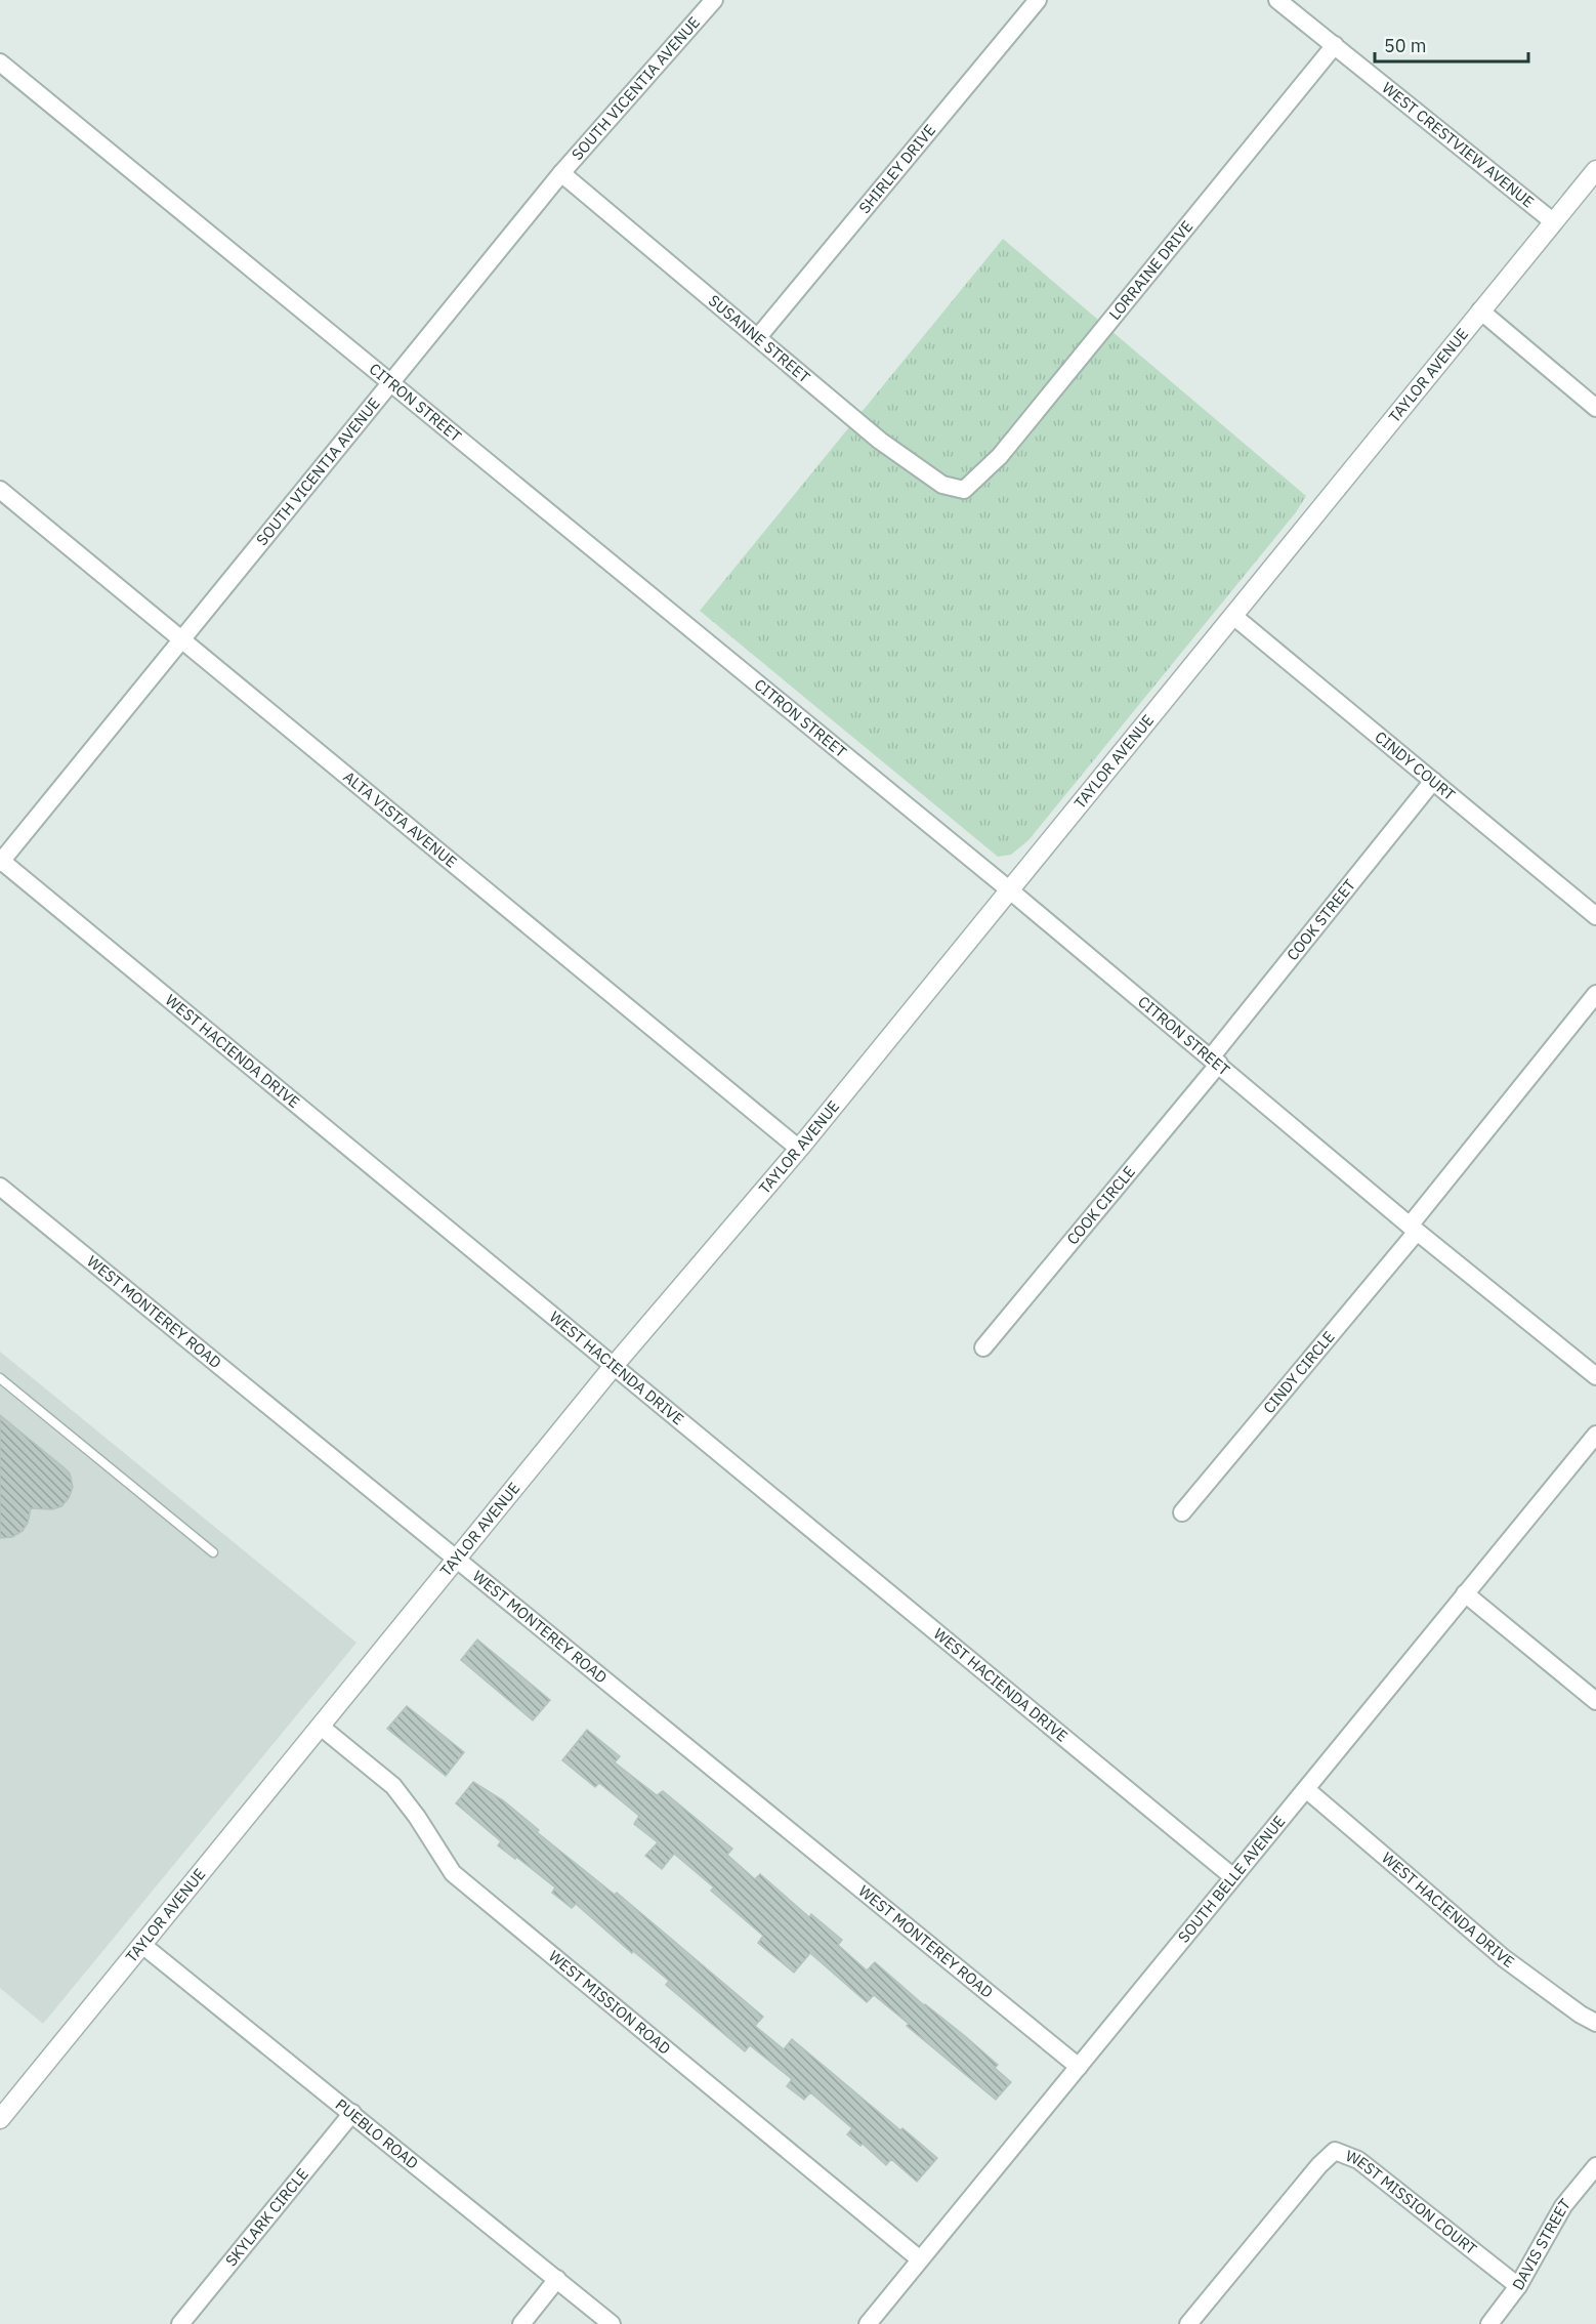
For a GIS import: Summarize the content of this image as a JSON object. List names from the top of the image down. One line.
{"streets":{"street":["SOUTH VICENTIA AVENUE","WEST CRESTVIEW AVENUE","SHIRLEY DRIVE","LORRAINE DRIVE","SUSANNE STREET","TAYLOR AVENUE","CITRON STREET","CINDY COURT","ALTA VISTA AVENUE","COOK STREET","WEST HACIENDA DRIVE","COOK CIRCLE","WEST MONTEREY ROAD","CINDY CIRCLE","SOUTH BELLE AVENUE","WEST MISSION ROAD","PUEBLO ROAD","WEST MISSION COURT","SKYLARK CIRCLE","DAVIS STREET"]},"crossings":[["SOUTH VICENTIA AVENUE","SUSANNE STREET"],["SOUTH VICENTIA AVENUE","CITRON STREET"],["SOUTH VICENTIA AVENUE","ALTA VISTA AVENUE"],["SOUTH VICENTIA AVENUE","WEST HACIENDA DRIVE"],["WEST CRESTVIEW AVENUE","LORRAINE DRIVE"],["WEST CRESTVIEW AVENUE","TAYLOR AVENUE"],["SHIRLEY DRIVE","SUSANNE STREET"],["LORRAINE DRIVE","SUSANNE STREET"],["TAYLOR AVENUE","CITRON STREET"],["TAYLOR AVENUE","CINDY COURT"],["TAYLOR AVENUE","ALTA VISTA AVENUE"],["TAYLOR AVENUE","WEST HACIENDA DRIVE"],["TAYLOR AVENUE","WEST MONTEREY ROAD"],["TAYLOR AVENUE","WEST MISSION ROAD"],["TAYLOR AVENUE","PUEBLO ROAD"],["CITRON STREET","COOK STREET"],["CITRON STREET","COOK CIRCLE"],["CITRON STREET","CINDY CIRCLE"],["CINDY COURT","COOK STREET"],["COOK STREET","COOK CIRCLE"],["WEST HACIENDA DRIVE","SOUTH BELLE AVENUE"],["WEST MONTEREY ROAD","SOUTH BELLE AVENUE"],["SOUTH BELLE AVENUE","WEST MISSION ROAD"],["PUEBLO ROAD","SKYLARK CIRCLE"],["WEST MISSION COURT","DAVIS STREET"]],"scale_bar":"50 m"}
